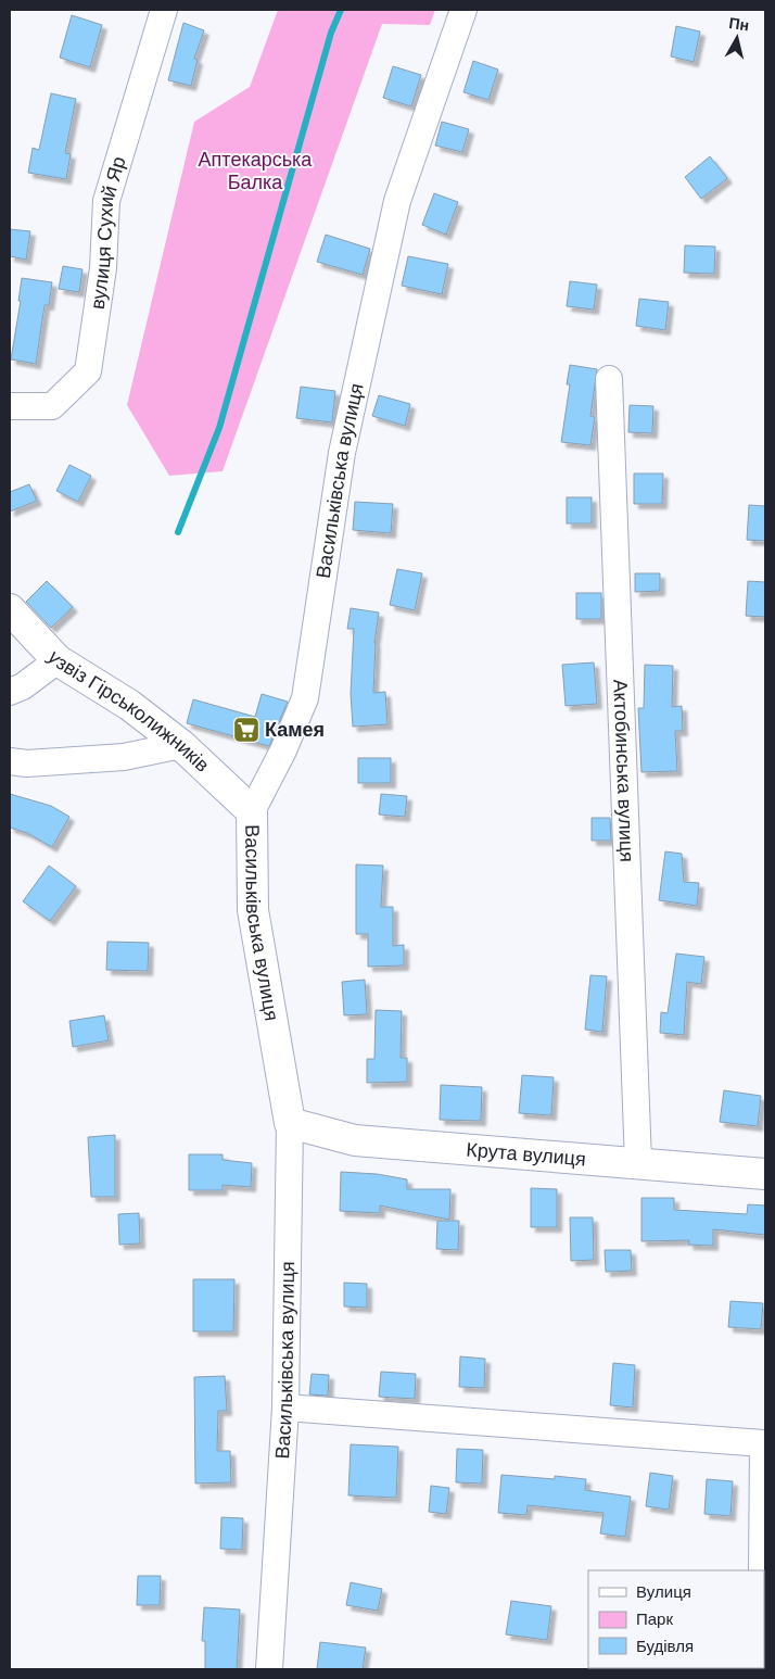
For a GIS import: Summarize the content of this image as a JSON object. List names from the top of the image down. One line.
{"streets":{"street":["вулиця Сухий Яр","Васильківська вулиця","узвіз Гірськолижників","Актобинська вулиця","Крута вулиця"]},"crossings":[["Васильківська вулиця","узвіз Гірськолижників"],["Васильківська вулиця","Крута вулиця"],["Актобинська вулиця","Крута вулиця"]],"parks":["Аптекарська Балка"],"places":{"supermarket":["Камея"]},"legend":["Вулиця","Парк","Будівля"],"north":"top"}
